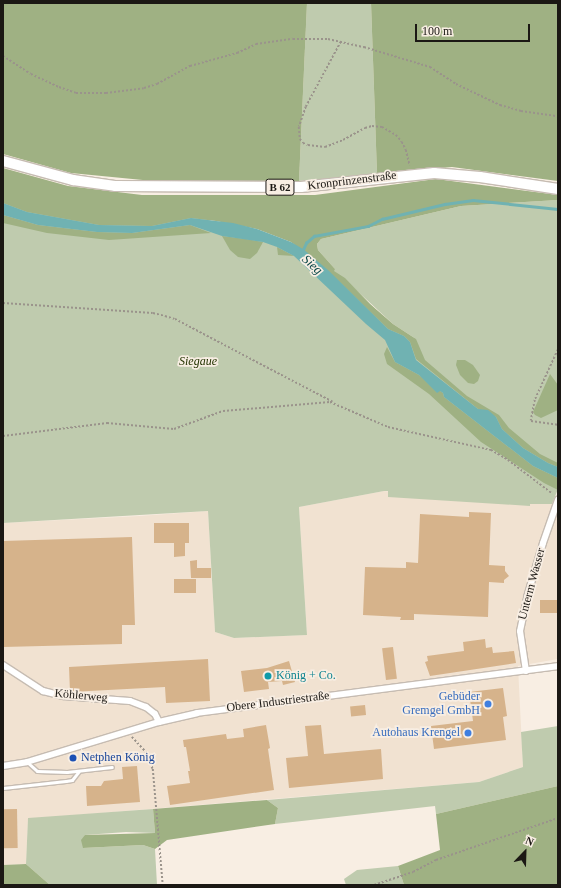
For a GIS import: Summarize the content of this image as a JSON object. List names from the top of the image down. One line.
{"streets":{"main road":["Kronprinzenstraße","B 62"],"street":["Unterm Wasser","Köhlerweg","Obere Industriestraße"]},"crossings":[["Unterm Wasser","Obere Industriestraße"],["Köhlerweg","Obere Industriestraße"]],"water":["Sieg"],"parks":["Siegaue"],"places":["König + Co.","Gebüder Gremgel GmbH","Autohaus Krengel","Netphen König"],"scale_bar":"100 m","north":"top right"}
